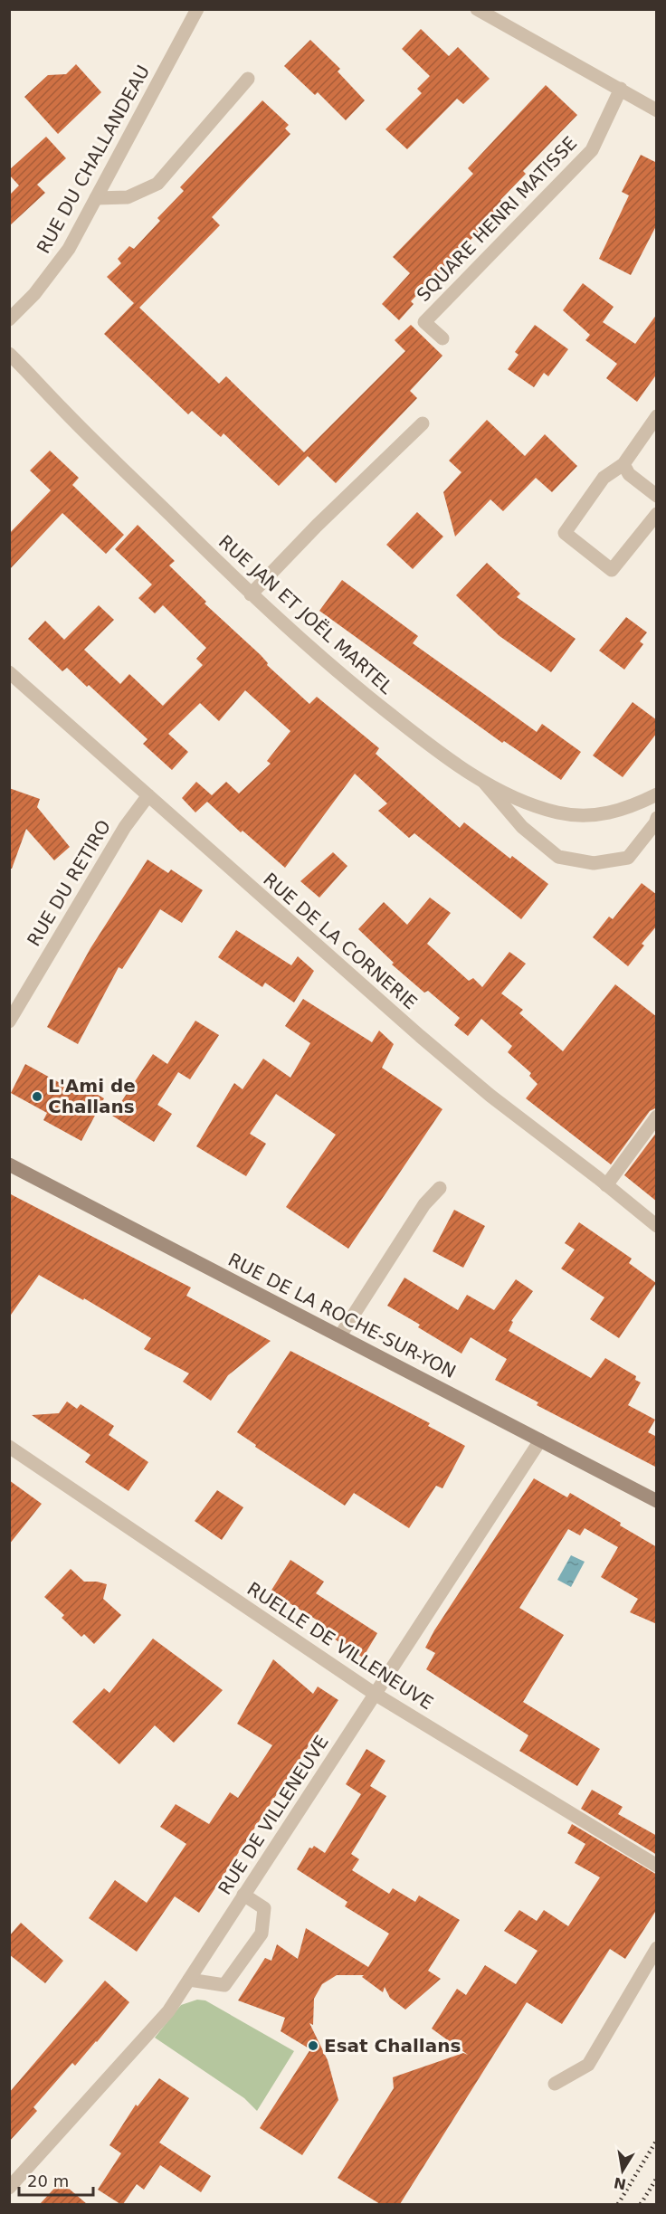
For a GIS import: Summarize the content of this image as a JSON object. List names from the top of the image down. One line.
{"streets":{"main road":["RUE DE LA ROCHE-SUR-YON"],"street":["RUE DU CHALLANDEAU","SQUARE HENRI MATISSE","RUE JAN ET JOËL MARTEL","RUE DU RETIRO","RUE DE LA CORNERIE","RUELLE DE VILLENEUVE","RUE DE VILLENEUVE"]},"crossings":[["RUE DU RETIRO","RUE DE LA CORNERIE"],["RUE DE LA ROCHE-SUR-YON","RUE DE VILLENEUVE"],["RUELLE DE VILLENEUVE","RUE DE VILLENEUVE"]],"places":["L'Ami de Challans","Esat Challans"],"scale_bar":"20 m","north":"bottom"}
